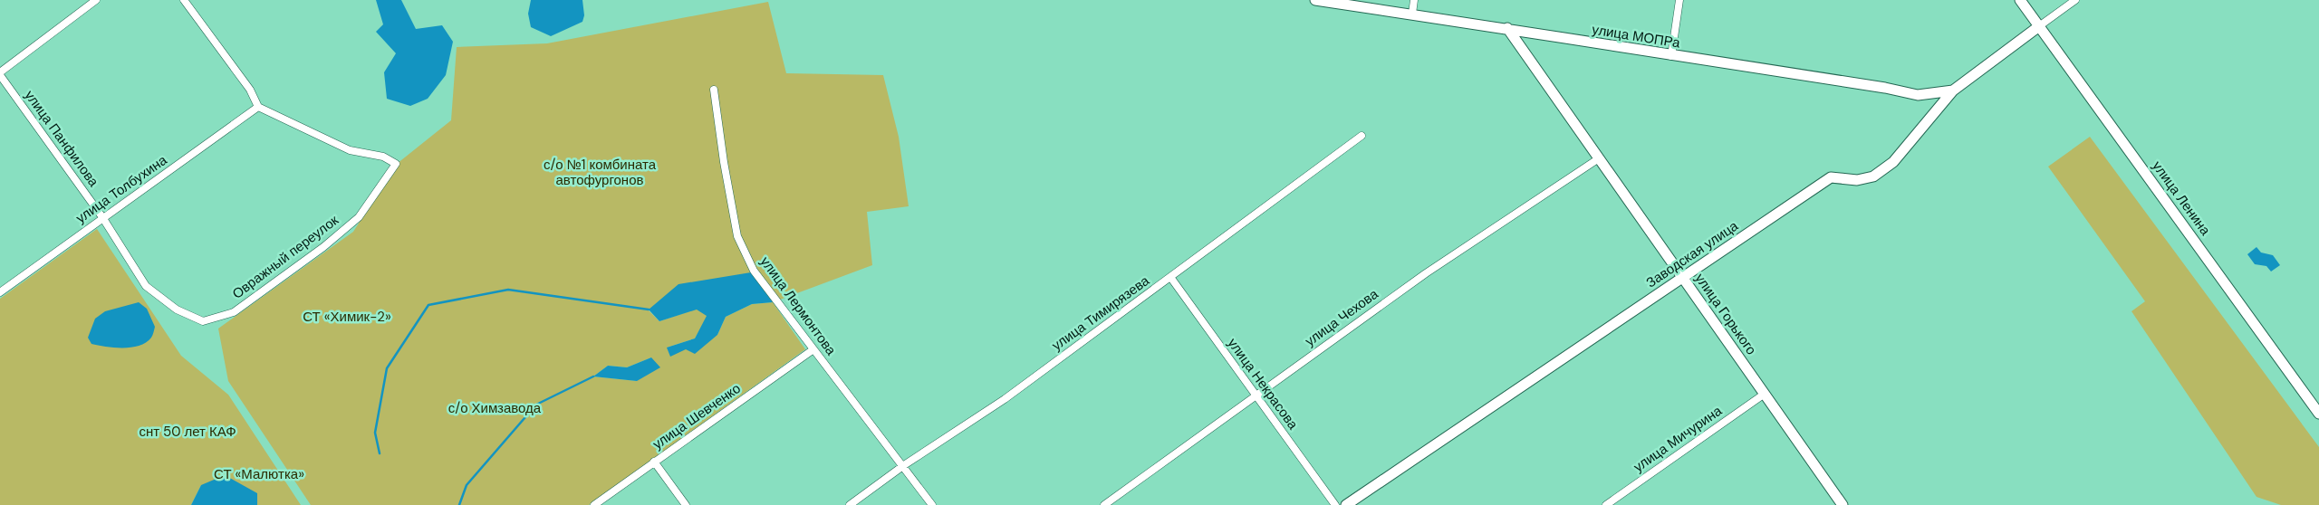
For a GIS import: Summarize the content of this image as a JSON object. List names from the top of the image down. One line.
{"streets":{"street":["улица МОПРа","улица Панфилова","улица Толбухина","улица Ленина","Заводская улица","Овражный переулок","улица Лермонтова","улица Тимирязева","улица Горького","улица Чехова","улица Некрасова","улица Шевченко","улица Мичурина"]},"crossings":[["улица МОПРа","Заводская улица"],["улица МОПРа","улица Горького"],["улица Панфилова","улица Толбухина"],["улица Панфилова","Овражный переулок"],["улица Толбухина","Овражный переулок"],["улица Ленина","Заводская улица"],["Заводская улица","улица Горького"],["улица Лермонтова","улица Тимирязева"],["улица Лермонтова","улица Шевченко"],["улица Тимирязева","улица Некрасова"],["улица Горького","улица Чехова"],["улица Горького","улица Мичурина"],["улица Чехова","улица Некрасова"]],"parks":["с/о №1 комбината автофургонов","СТ «Химик-2»","с/о Химзавода","снт 50 лет КАФ","СТ «Малютка»"]}
